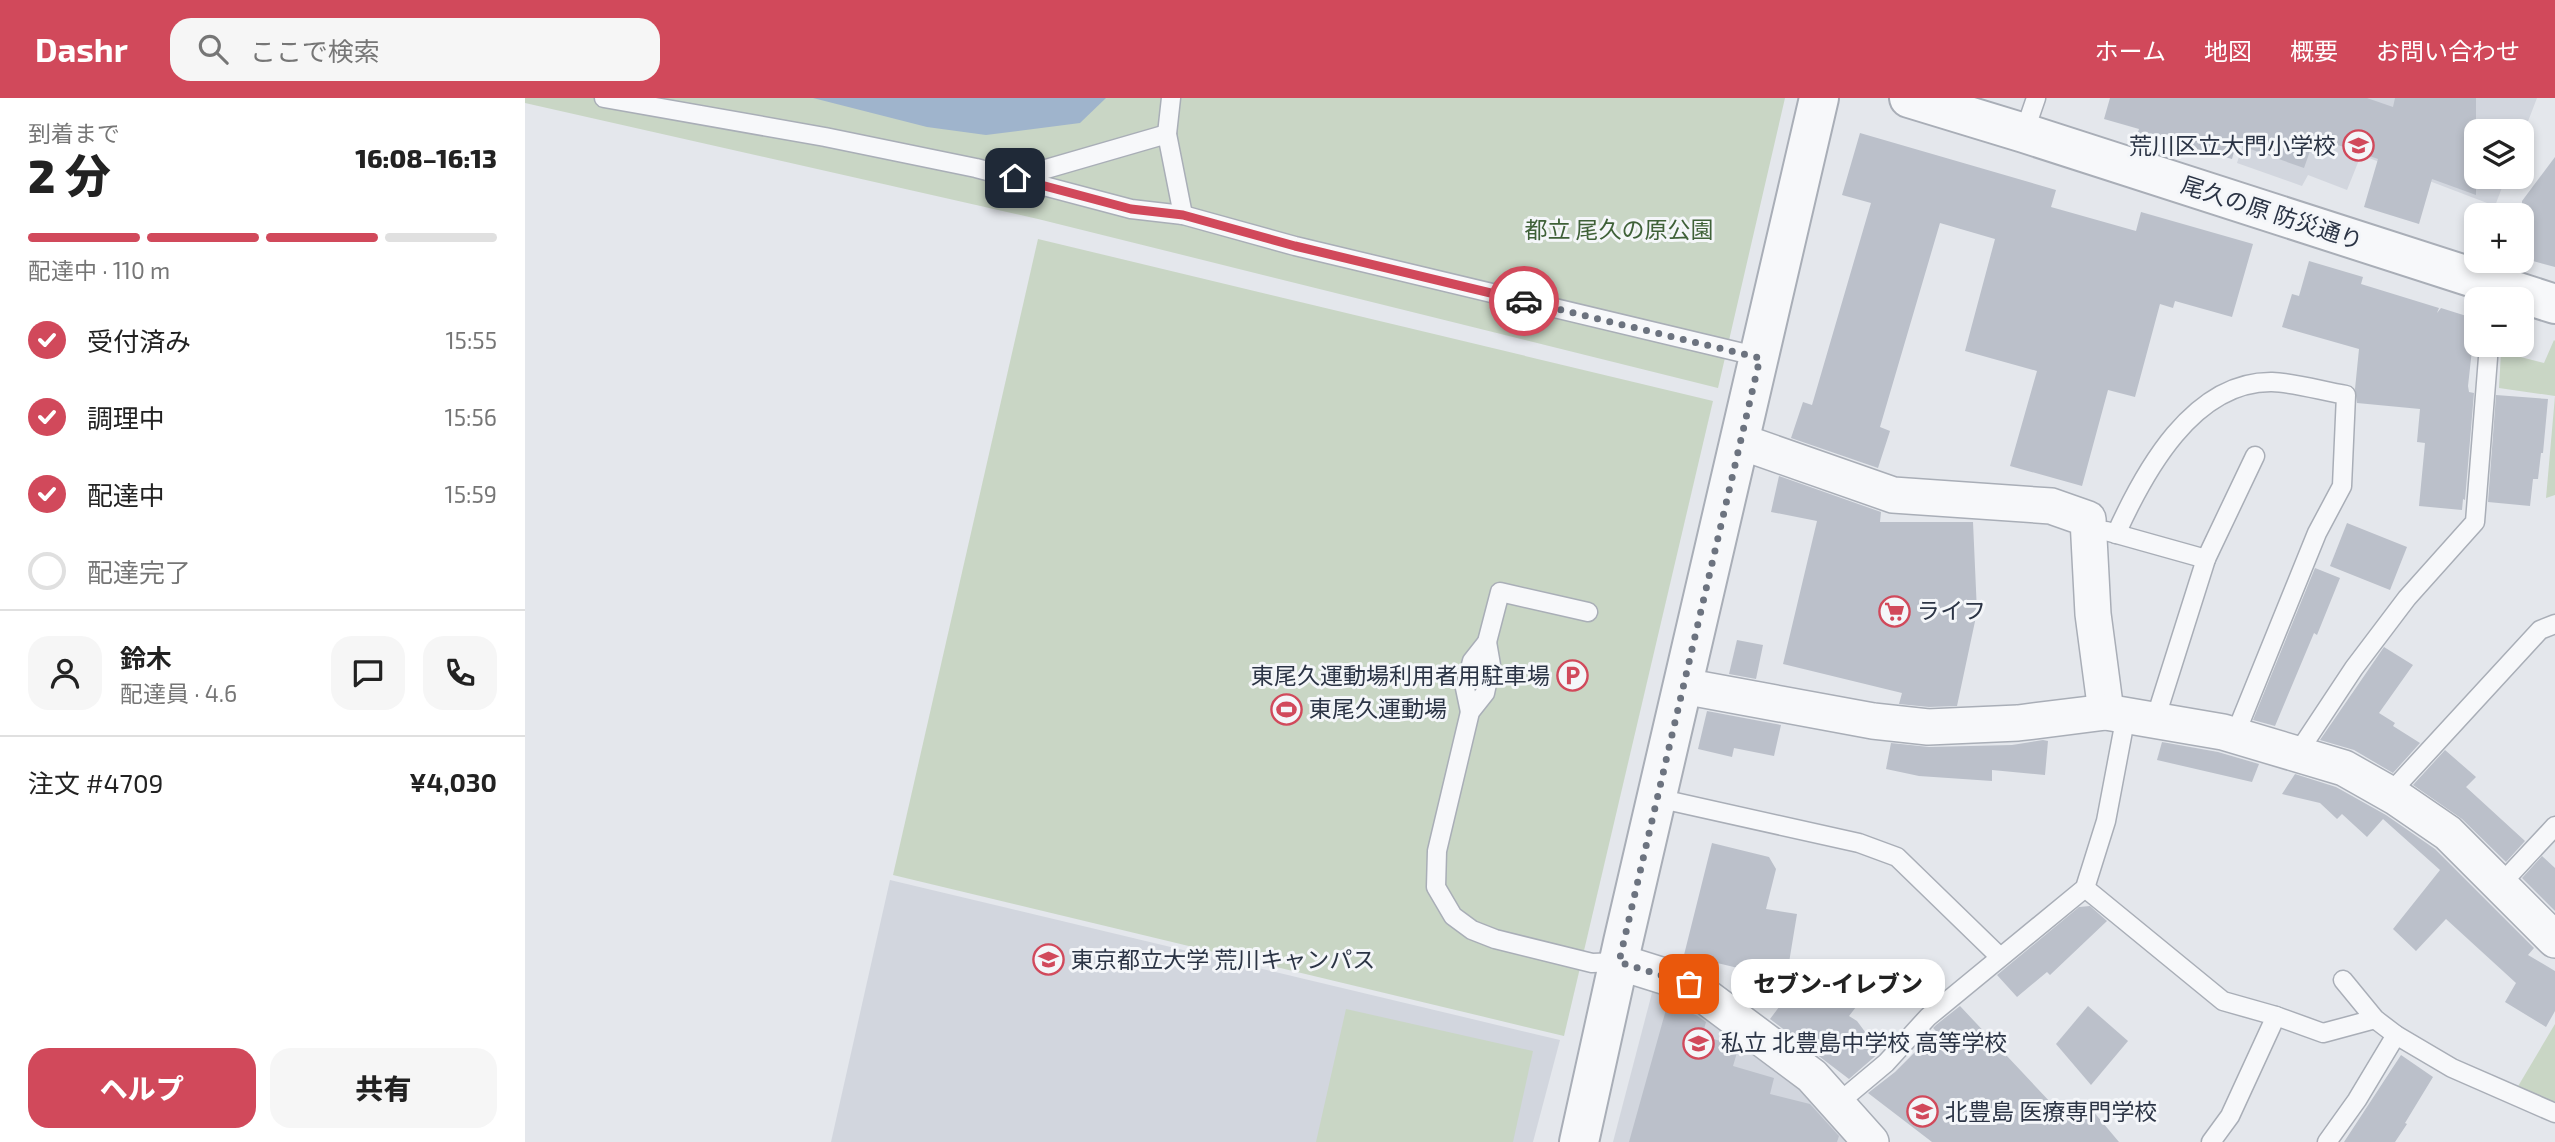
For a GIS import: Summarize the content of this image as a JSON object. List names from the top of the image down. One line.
{"streets":{"street":["尾久の原 防災通り"]},"parks":["都立 尾久の原公園"],"places":{"school or university":["荒川区立大門小学校","東京都立大学 荒川キャンパス","私立 北豊島中学校 高等学校","北豊島 医療専門学校"],"supermarket":["ライフ"],"parking":["東尾久運動場利用者用駐車場"],"sports":["東尾久運動場"],"other":["セブン-イレブン"]},"page":{"header":"Dashr","search":"ここで検索","nav":["ホーム","地図","概要","お問い合わせ"],"heading":["2 分","到着まで","16:08–16:13"],"panel":["鈴木","配達員 · 4.6","注文 #4709","¥4,030"],"map_buttons":["+","−"],"bar":"配達中 · 110 m","list":[["受付済み","15:55"],["調理中","15:56"],["配達中","15:59"],"配達完了"],"bubble":"セブン-イレブン","buttons":["ヘルプ","共有"]}}
